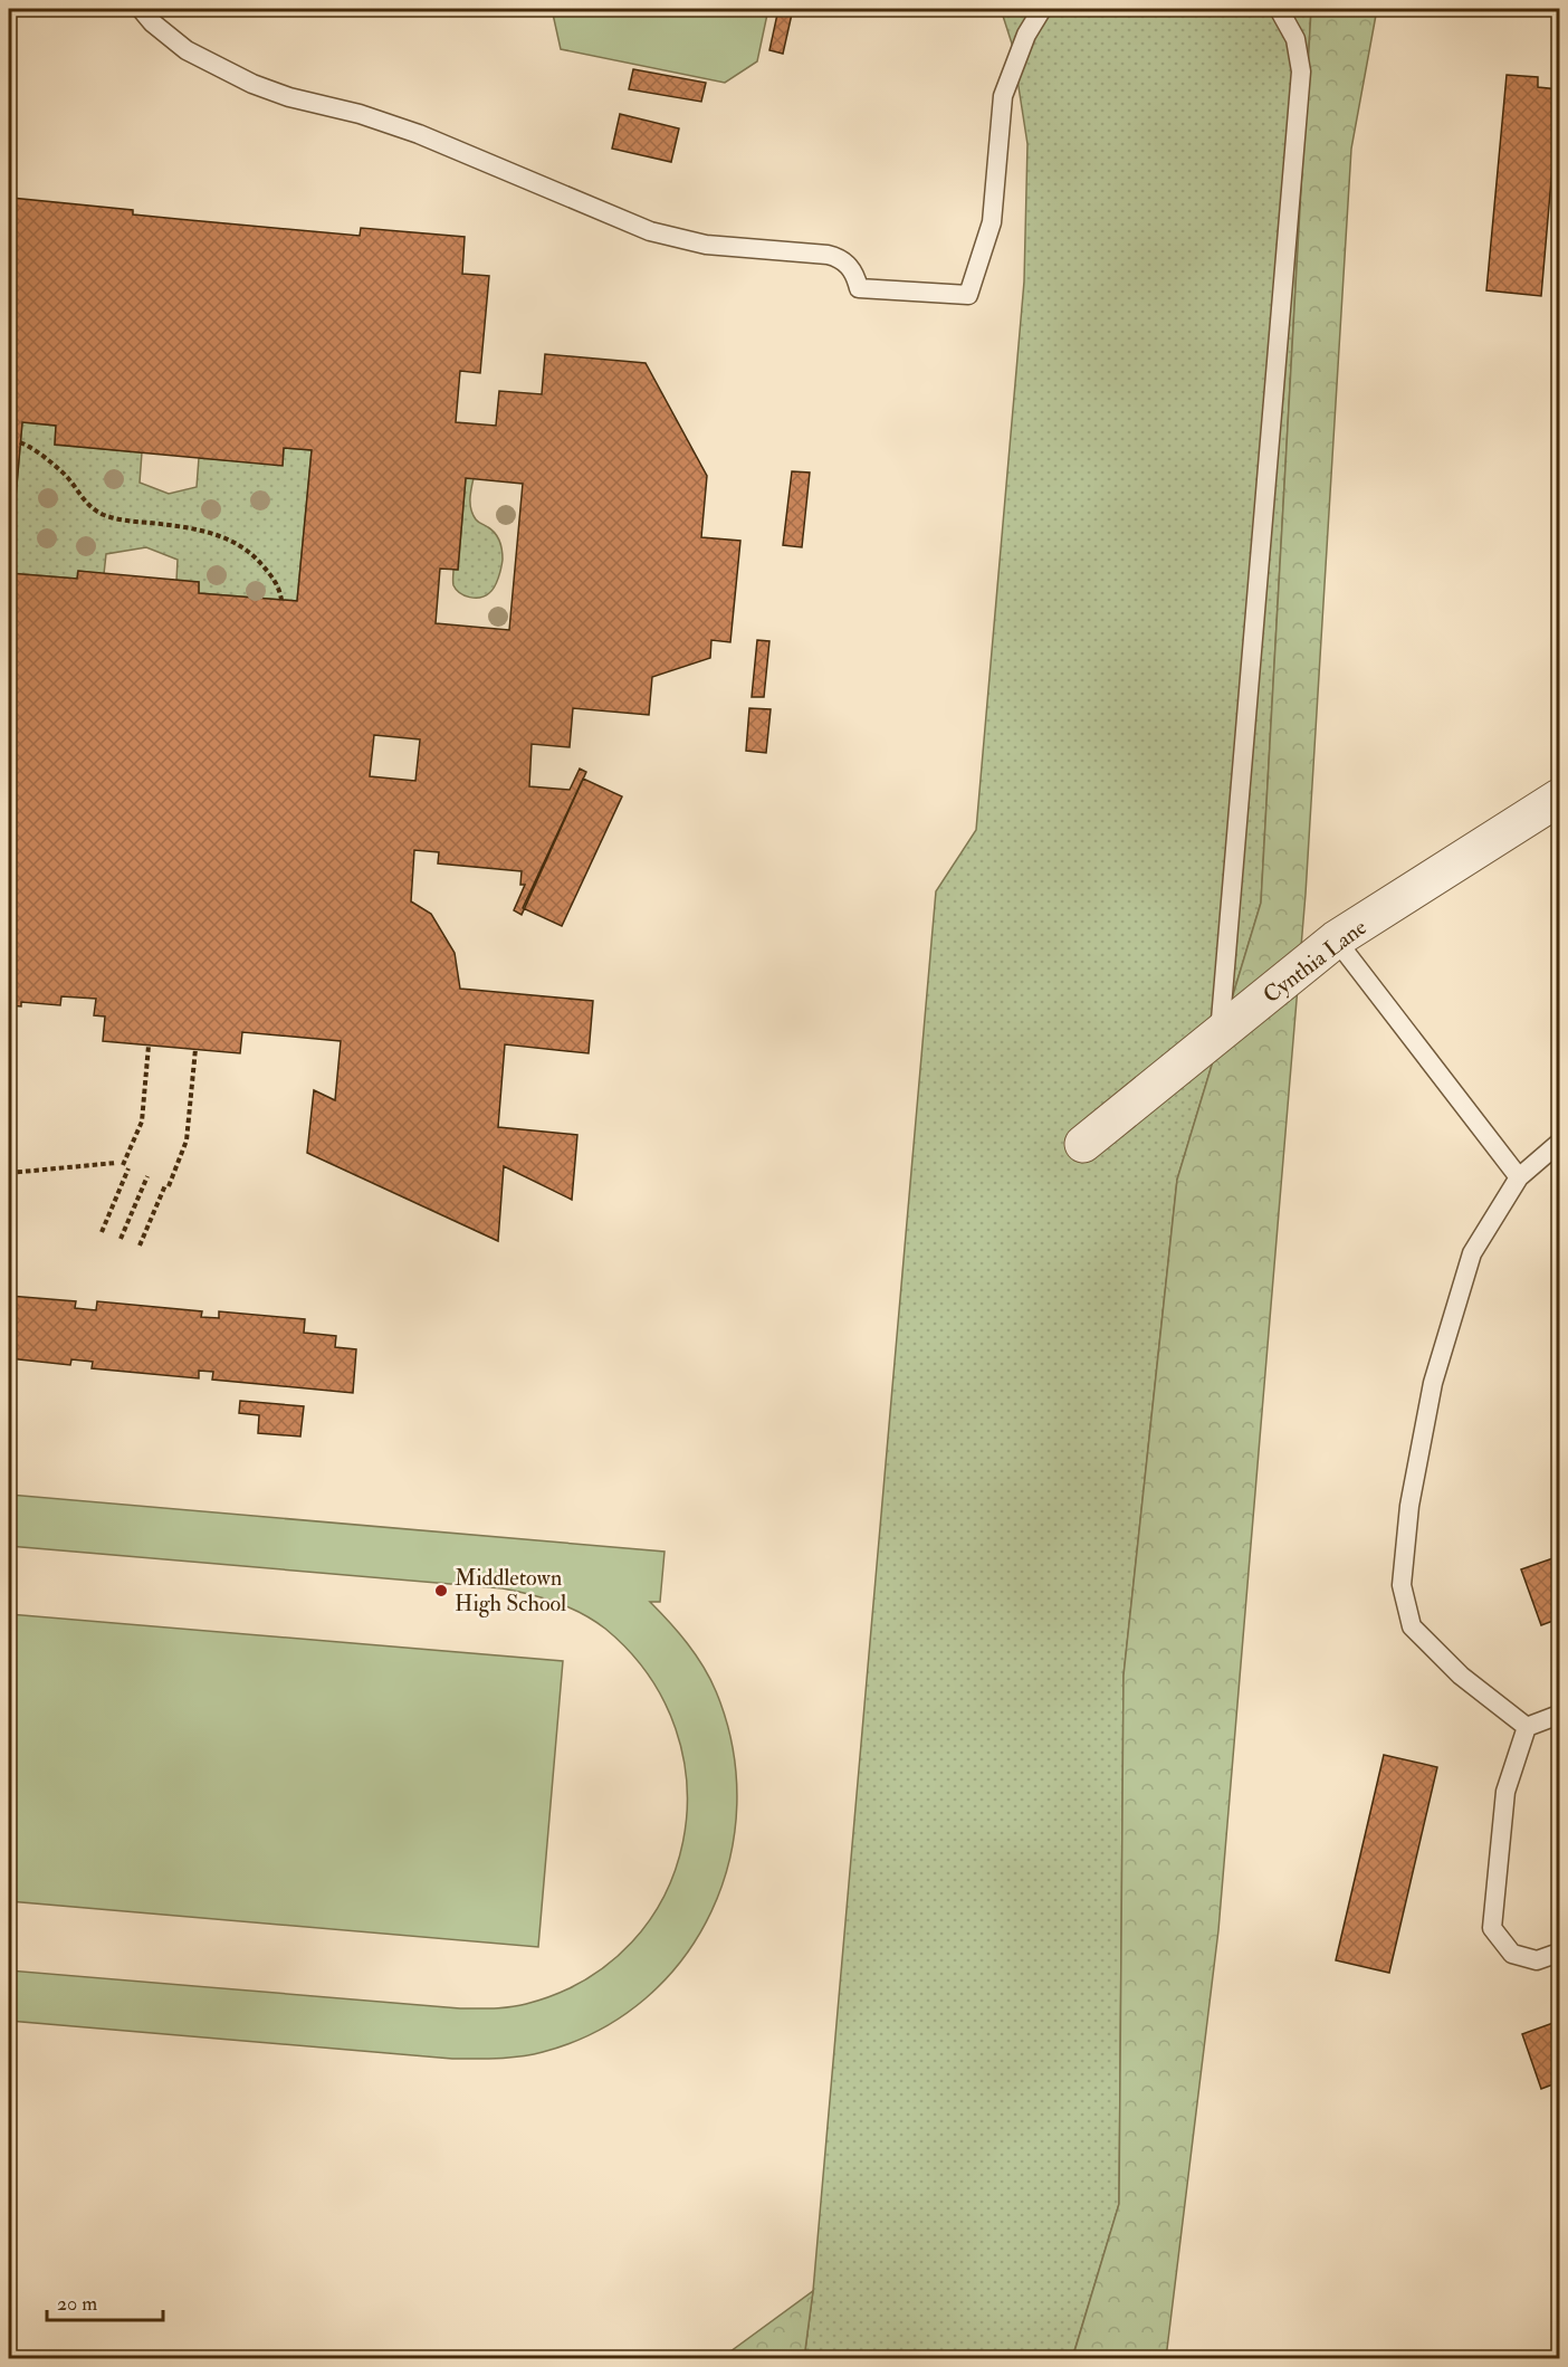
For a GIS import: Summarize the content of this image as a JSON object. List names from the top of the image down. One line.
{"streets":{"street":["Cynthia Lane"]},"places":["Middletown High School"],"scale_bar":"20 m"}
